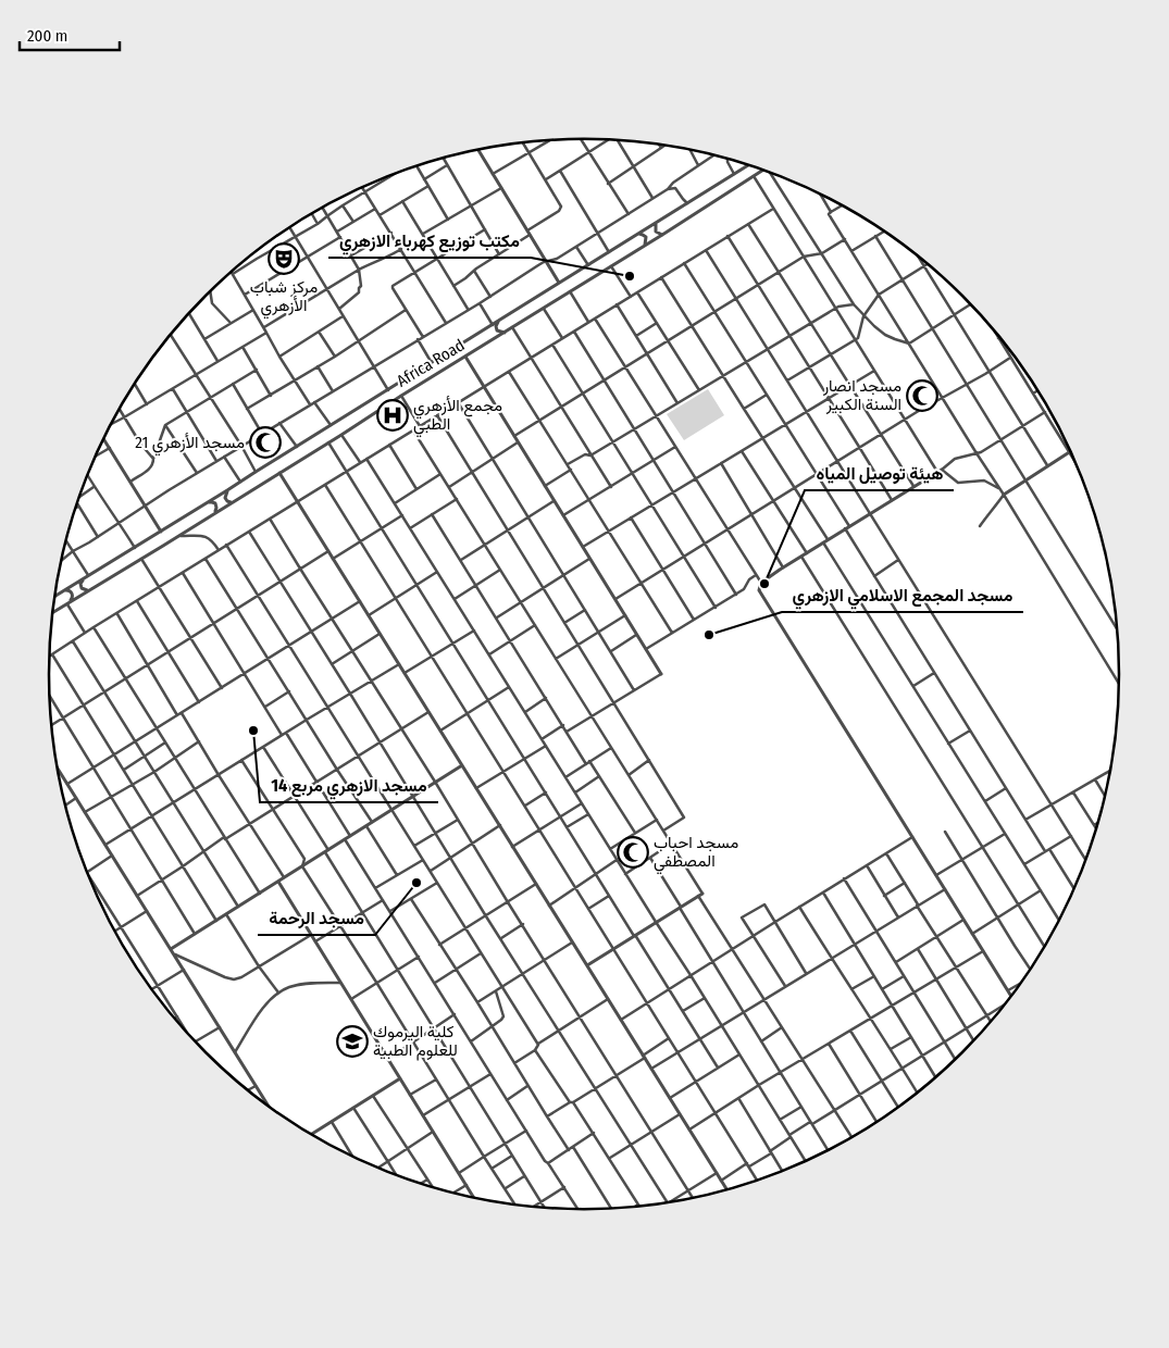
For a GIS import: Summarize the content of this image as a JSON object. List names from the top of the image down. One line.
{"streets":{"street":["Africa Road"]},"places":{"theatre":["مركز شباب الأزهري"],"other":["مكتب توزيع كهرباء الازهري","هيئة توصيل المياه","مسجد المجمع الاسلامي الازهري","مسجد الازهري مربع 14","مسجد الرحمة"],"mosque":["مسجد انصار السنة الكبير","مسجد الأزهري 21","مسجد احباب المصطفي"],"hospital":["مجمع الأزهري الطبي"],"school or university":["كلية اليرموك للعلوم الطبية"]},"scale_bar":"200 m"}
